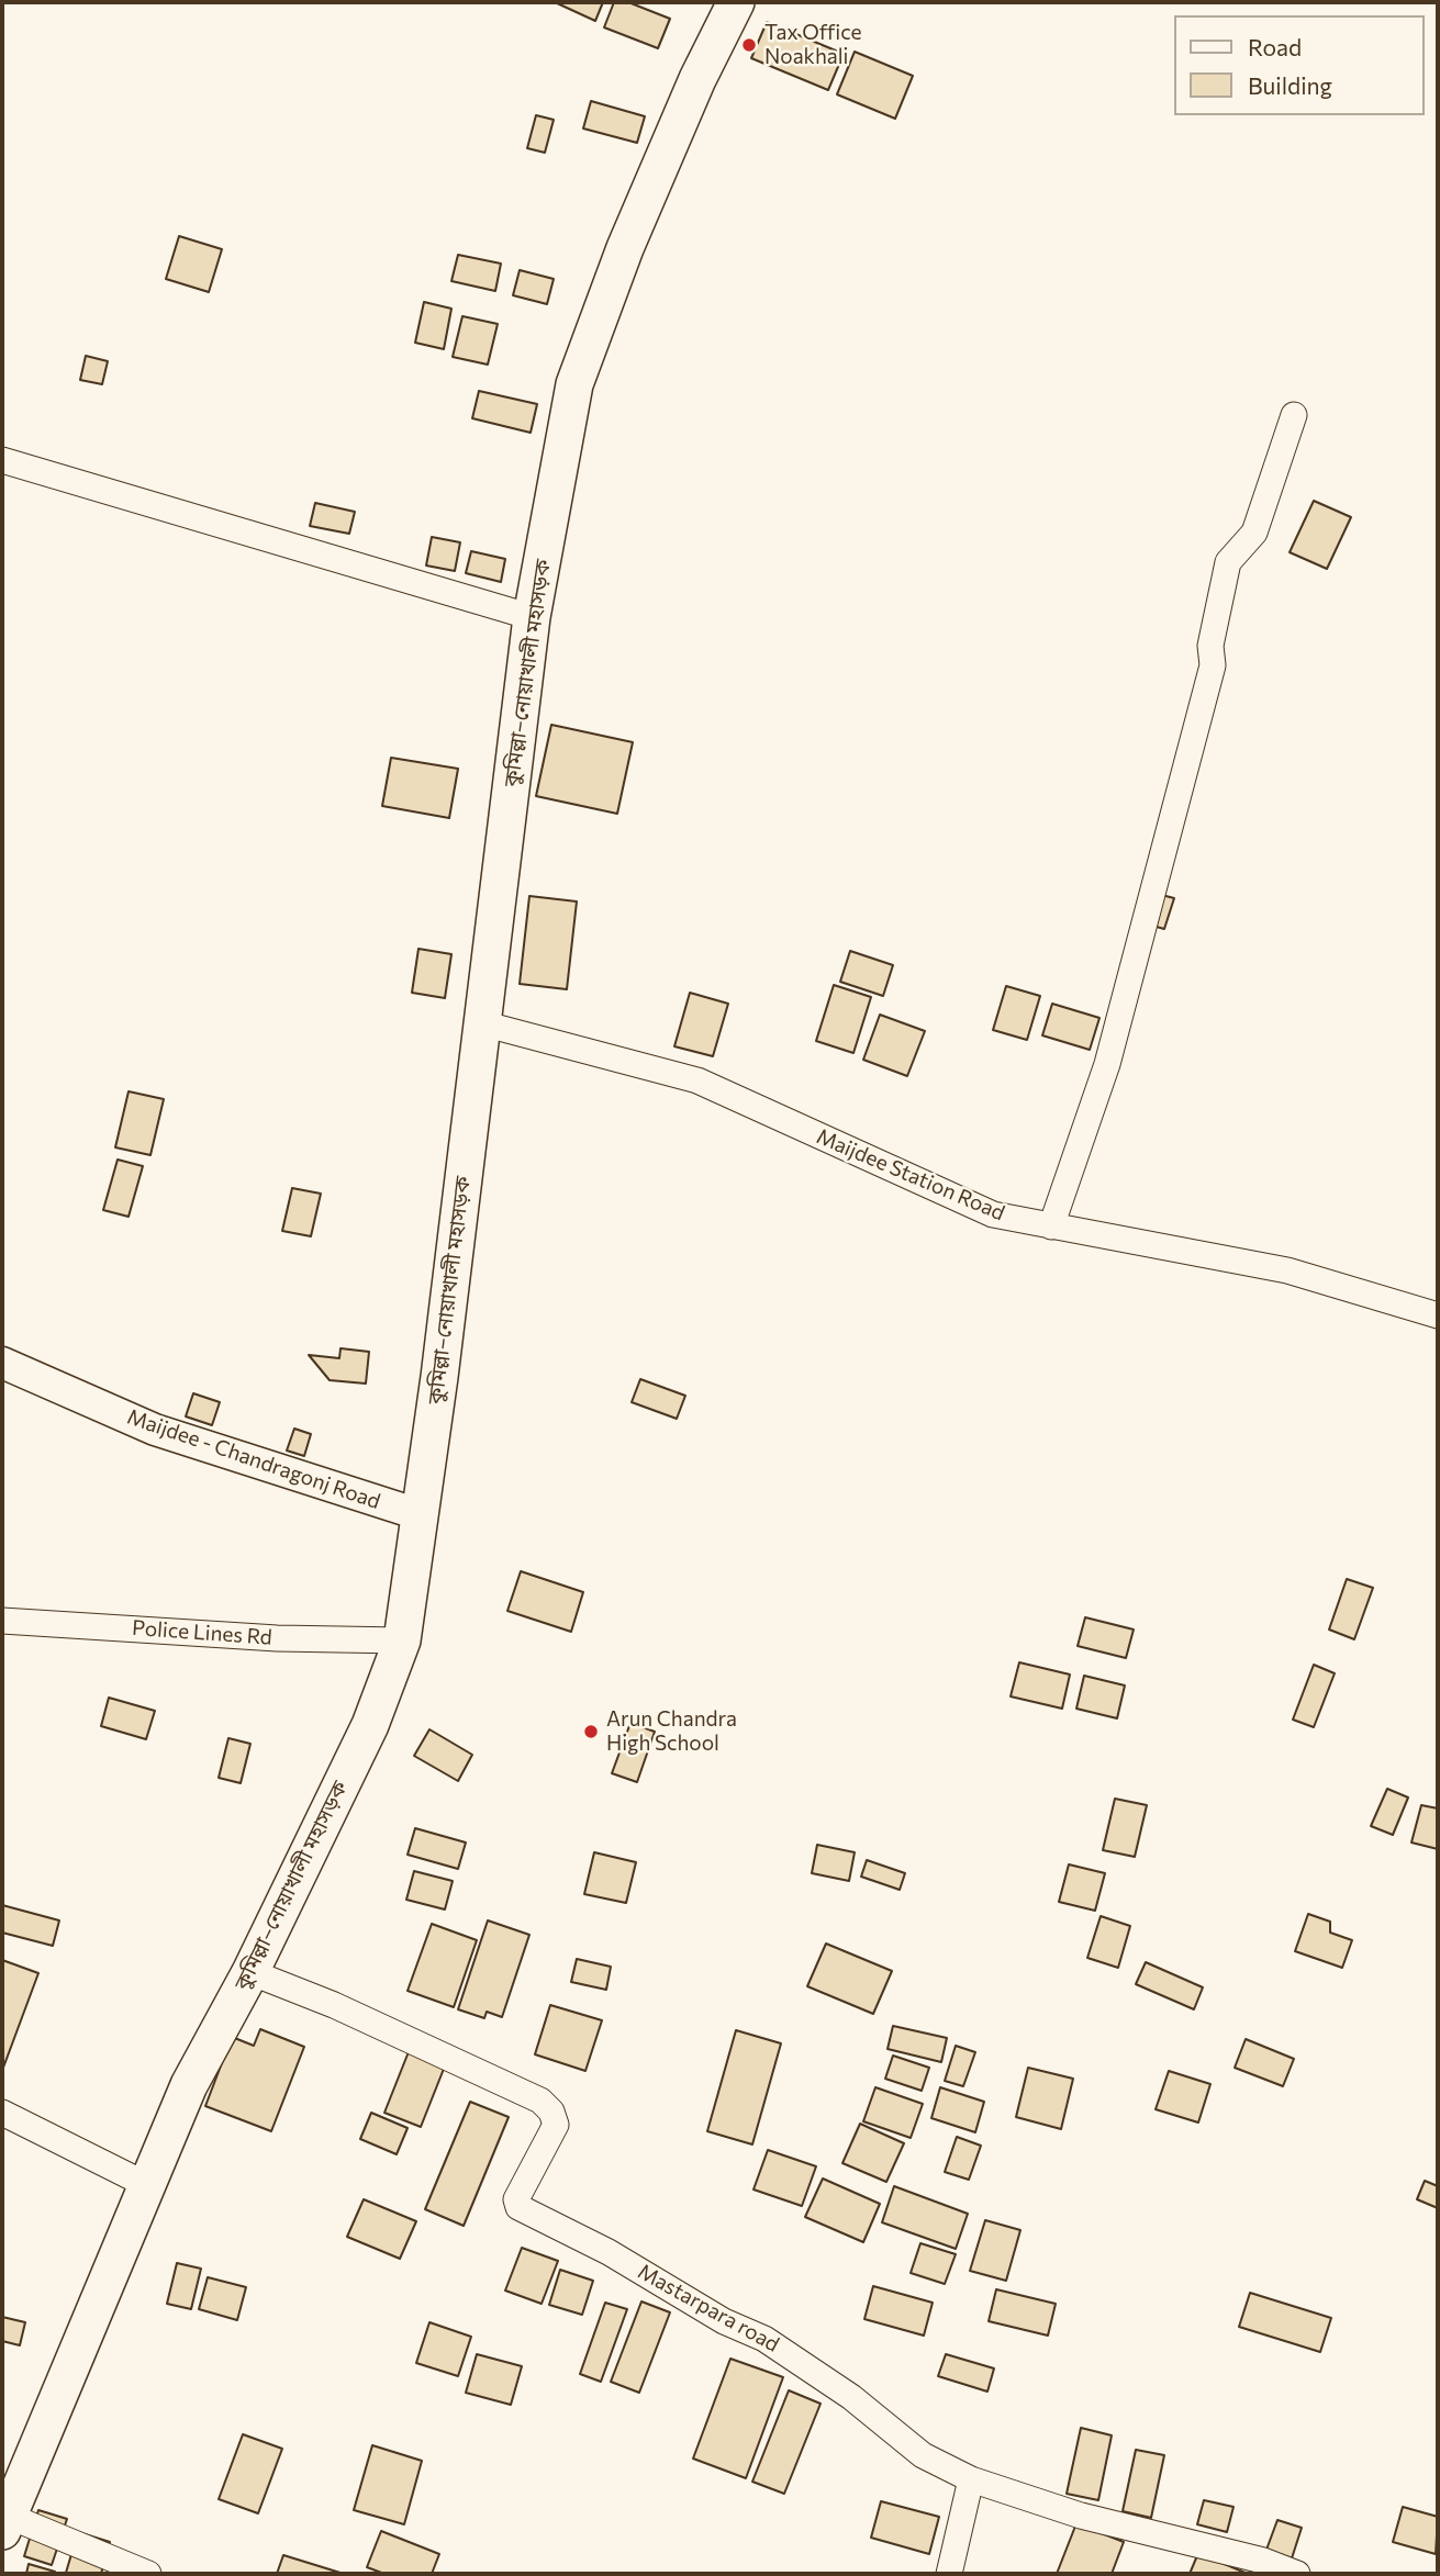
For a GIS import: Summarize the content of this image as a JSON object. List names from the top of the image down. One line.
{"streets":{"highway":["কুমিল্লা–নোয়াখালী মহাসড়ক"],"main road":["Maijdee - Chandragonj Road"],"street":["Maijdee Station Road","Police Lines Rd","Mastarpara road"]},"crossings":[["কুমিল্লা–নোয়াখালী মহাসড়ক","Maijdee Station Road"],["কুমিল্লা–নোয়াখালী মহাসড়ক","Maijdee - Chandragonj Road"],["কুমিল্লা–নোয়াখালী মহাসড়ক","Police Lines Rd"],["কুমিল্লা–নোয়াখালী মহাসড়ক","Mastarpara road"]],"places":["Tax Office Noakhali","Arun Chandra High School"],"legend":["Road","Building"]}
